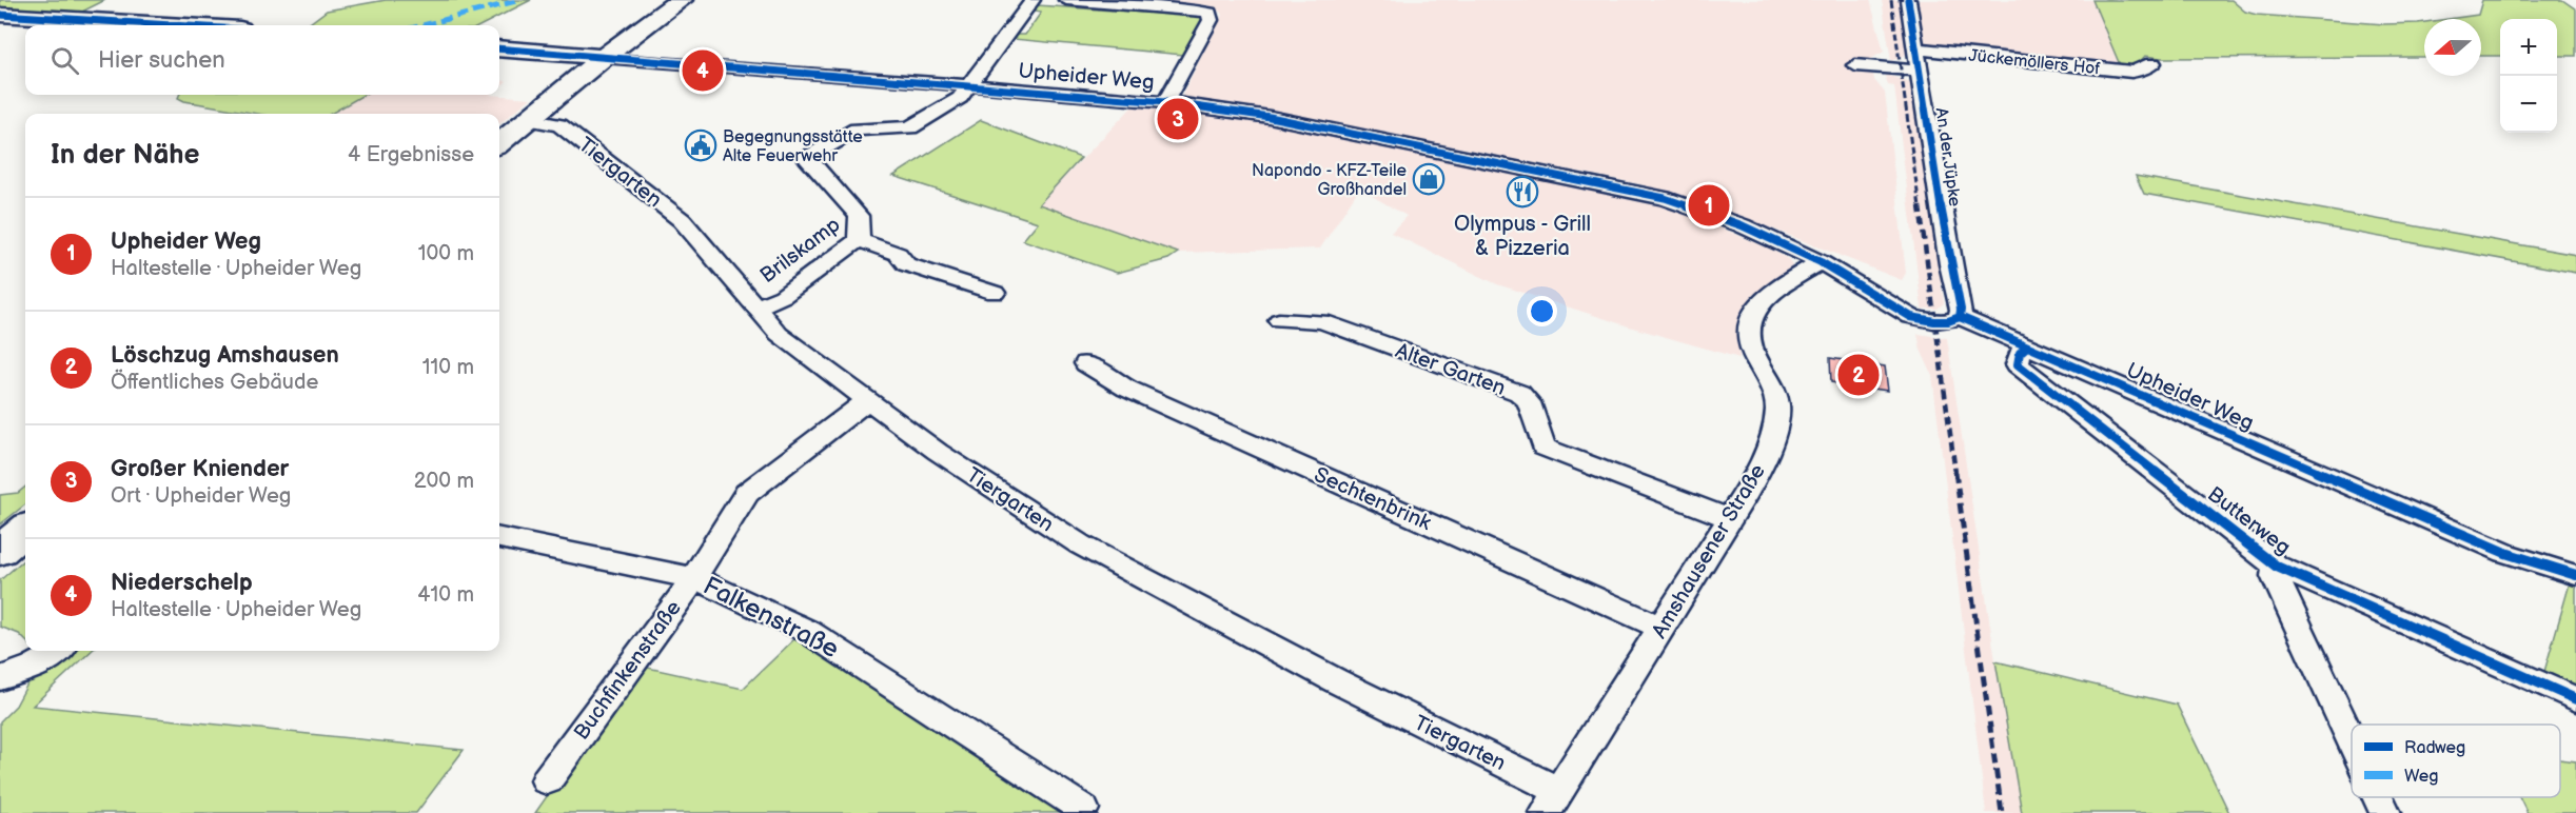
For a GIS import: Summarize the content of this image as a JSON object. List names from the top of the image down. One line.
{"streets":{"street":["Jückemöllers Hof","Upheider Weg","An der Jüpke","Tiergarten","Brilskamp","Alter Garten","Sechtenbrink","Butterweg","Amshausener Straße","Falkenstraße","Buchfinkenstraße"]},"crossings":[["Jückemöllers Hof","An der Jüpke"],["Upheider Weg","An der Jüpke"],["Upheider Weg","Brilskamp"],["Upheider Weg","Butterweg"],["Upheider Weg","Amshausener Straße"],["Tiergarten","Brilskamp"],["Tiergarten","Amshausener Straße"],["Tiergarten","Buchfinkenstraße"],["Alter Garten","Amshausener Straße"],["Sechtenbrink","Amshausener Straße"],["Falkenstraße","Buchfinkenstraße"]],"places":{"public building":["Begegnungsstätte Alte Feuerwehr"],"shop":["Napondo - KFZ-Teile Großhandel"],"restaurant":["Olympus - Grill & Pizzeria"]},"legend":["Radweg","Weg"],"north":"left","page":{"map_buttons":["+","−"],"search":"Hier suchen","pins":["4","3","1","2"],"heading":["In der Nähe","4 Ergebnisse"],"list":[{"mark":"1","name":"Upheider Weg","note":"Haltestelle · Upheider Weg","value":"100 m"},{"mark":"2","name":"Löschzug Amshausen","note":"Öffentliches Gebäude","value":"110 m"},{"mark":"3","name":"Großer Kniender","note":"Ort · Upheider Weg","value":"200 m"},{"mark":"4","name":"Niederschelp","note":"Haltestelle · Upheider Weg","value":"410 m"}]}}
